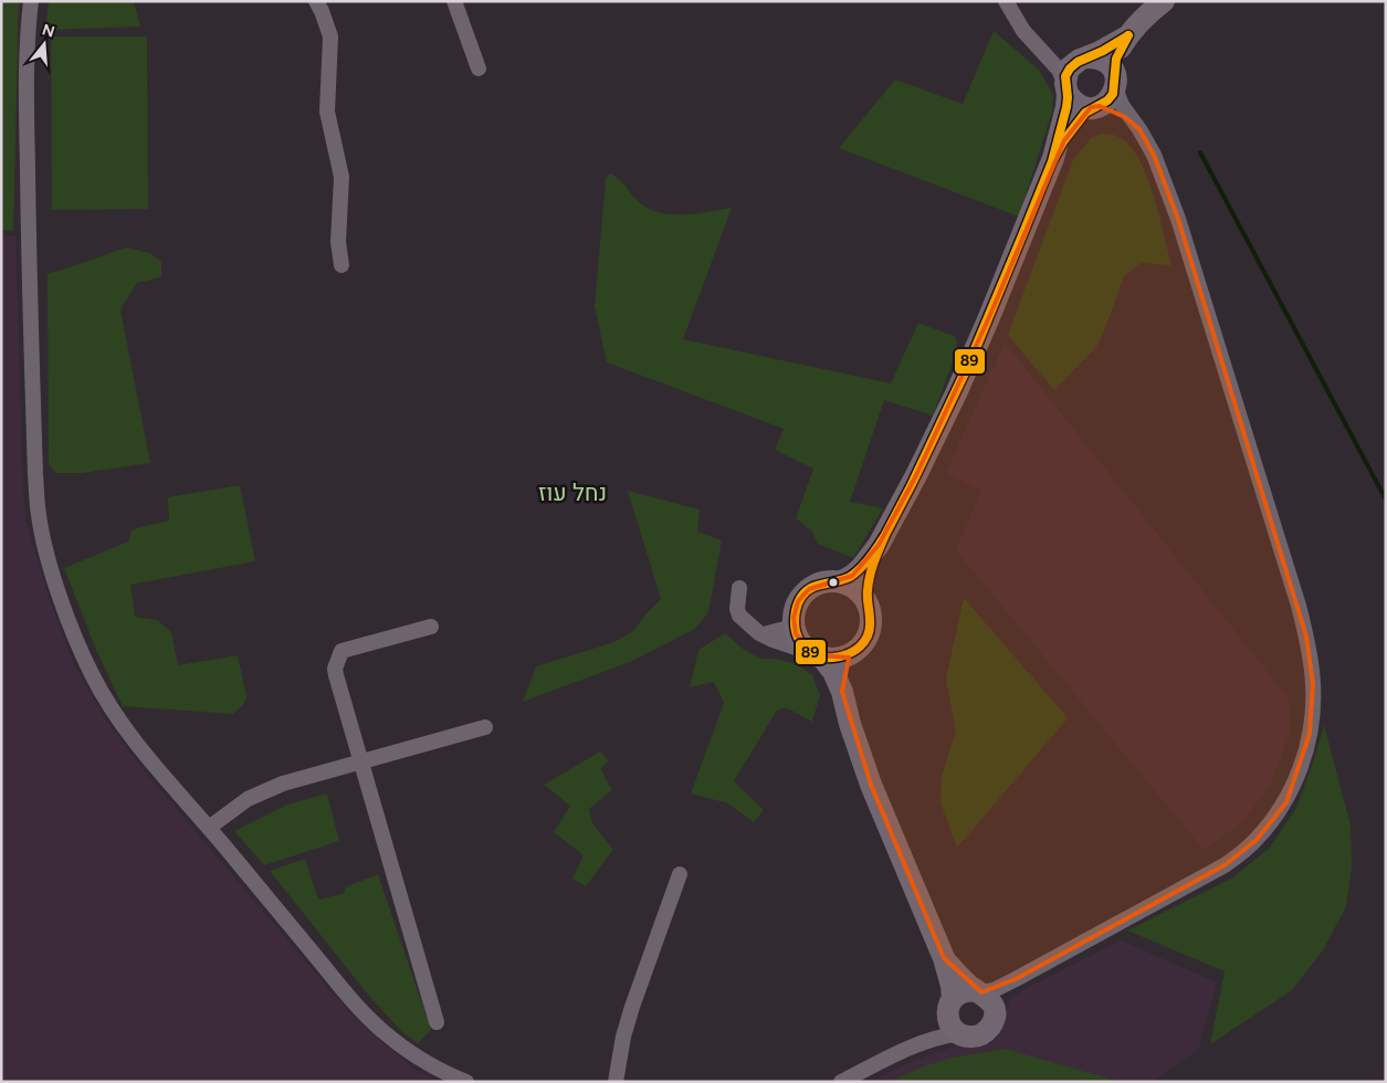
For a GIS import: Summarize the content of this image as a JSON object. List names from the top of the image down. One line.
{"districts":["נחל עוז"],"lines":["transit line 89"],"north":"top"}
